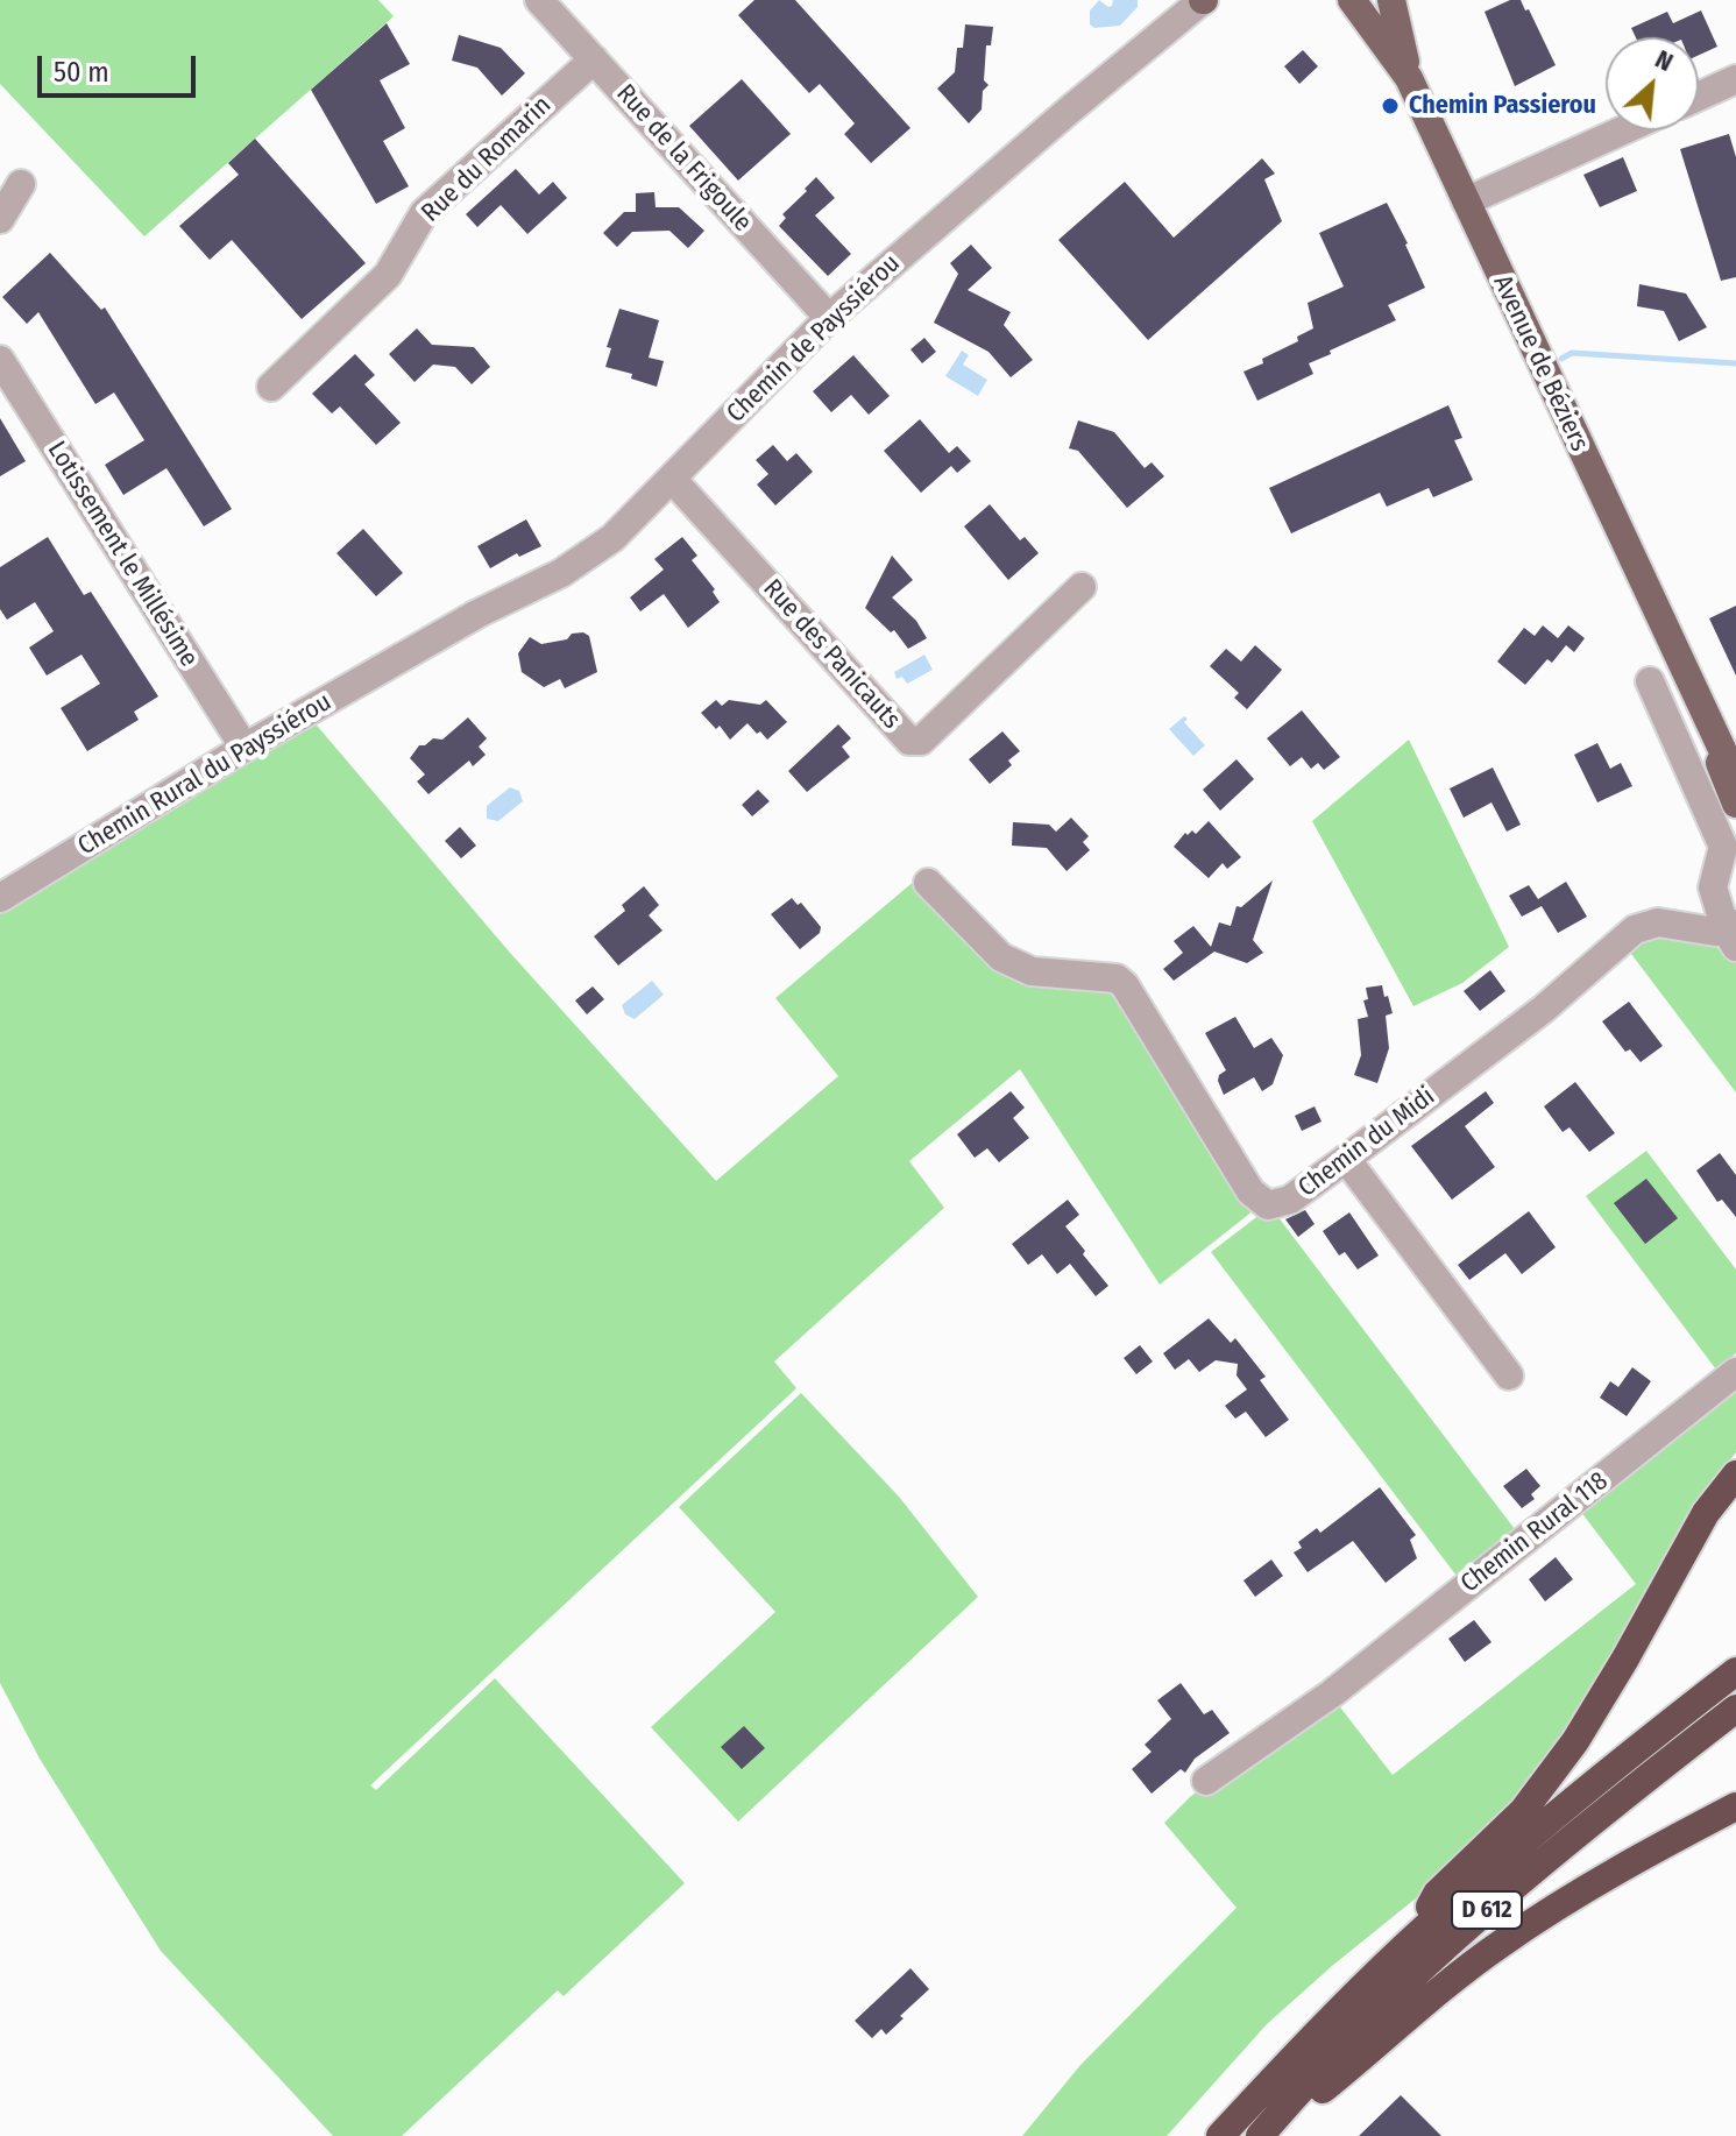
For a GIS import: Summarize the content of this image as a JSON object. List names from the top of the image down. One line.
{"streets":{"highway":["D 612"],"main road":["Avenue de Béziers"],"street":["Rue de la Frigoule","Rue du Romarin","Chemin de Payssiérou","Lotissement le Millésime","Rue des Panicauts","Chemin Rural du Payssiérou","Chemin du Midi","Chemin Rural 118"]},"crossings":[["Rue de la Frigoule","Rue du Romarin"],["Rue de la Frigoule","Chemin de Payssiérou"],["Chemin de Payssiérou","Rue des Panicauts"],["Chemin de Payssiérou","Chemin Rural du Payssiérou"],["Lotissement le Millésime","Chemin Rural du Payssiérou"]],"places":["Chemin Passierou"],"scale_bar":"50 m","north":"top right"}
